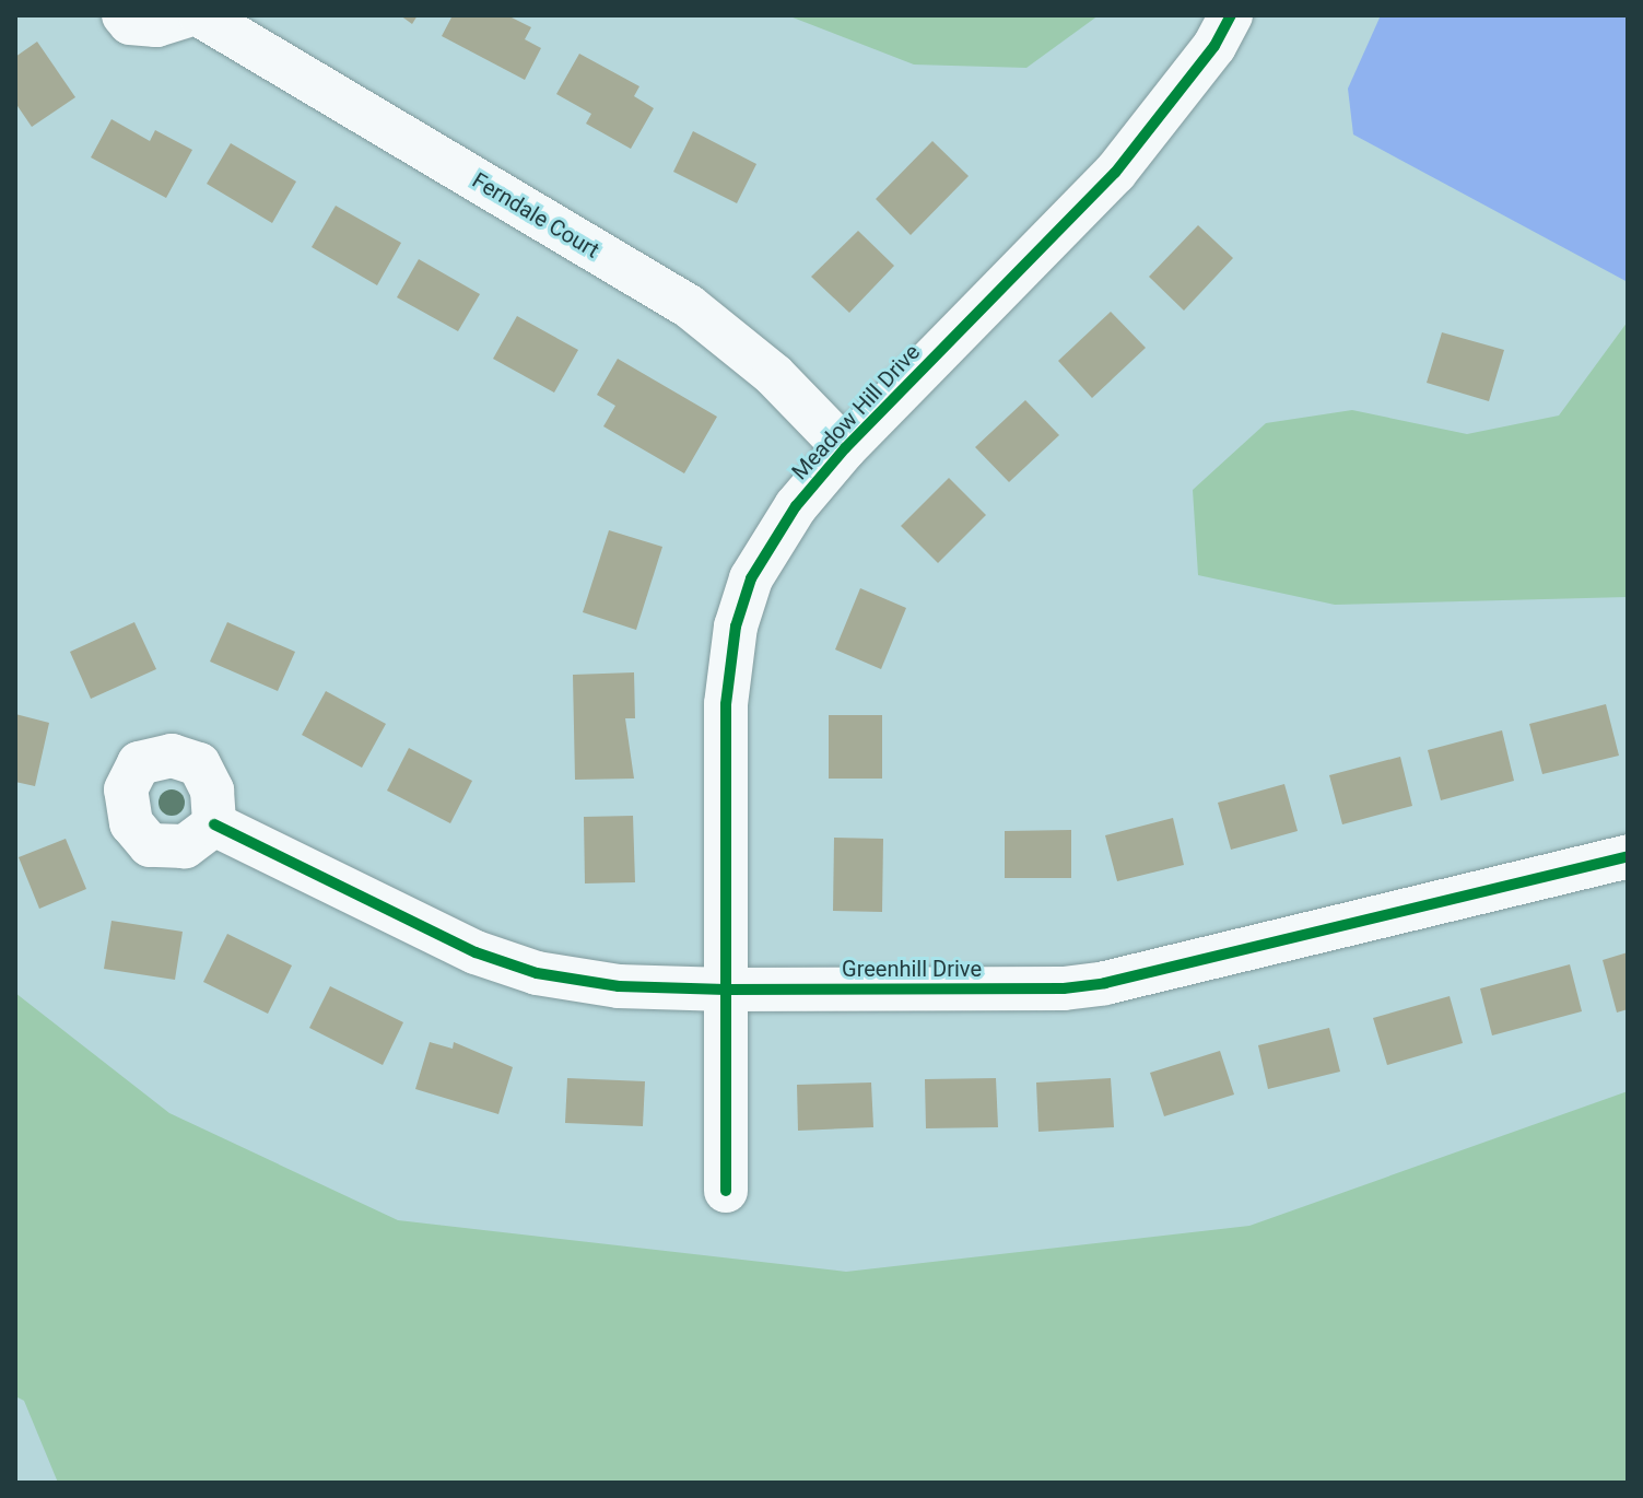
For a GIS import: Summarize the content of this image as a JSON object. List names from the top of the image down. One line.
{"streets":{"street":["Ferndale Court","Meadow Hill Drive","Greenhill Drive"]},"crossings":[["Ferndale Court","Meadow Hill Drive"],["Meadow Hill Drive","Greenhill Drive"]]}
